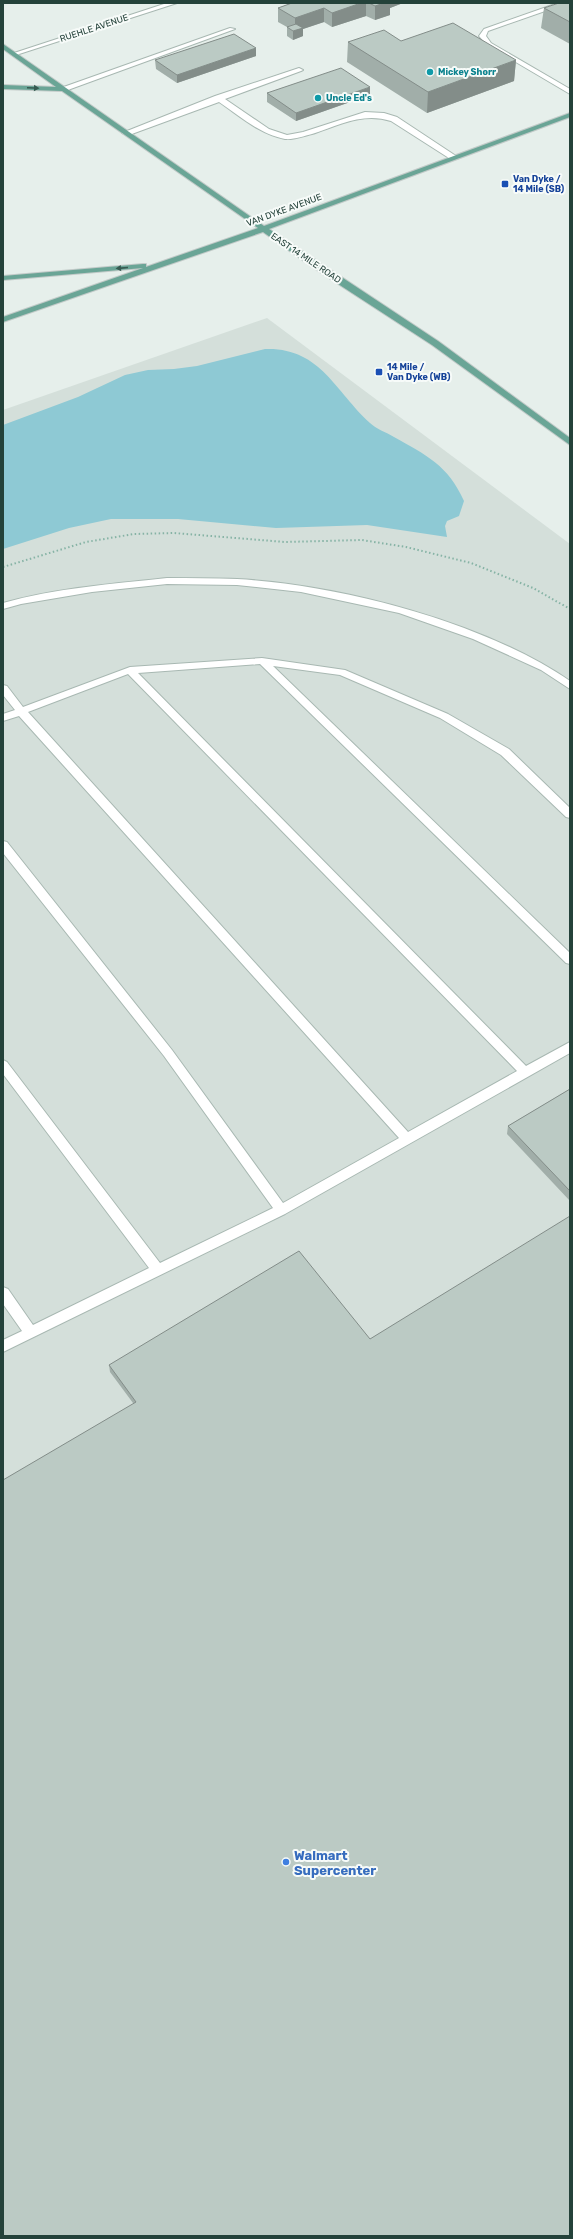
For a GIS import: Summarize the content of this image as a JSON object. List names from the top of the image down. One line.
{"streets":{"main road":["VAN DYKE AVENUE","EAST 14 MILE ROAD"],"street":["RUEHLE AVENUE"]},"crossings":[["RUEHLE AVENUE","EAST 14 MILE ROAD"],["VAN DYKE AVENUE","EAST 14 MILE ROAD"]],"places":{"other":["Mickey Shorr","Uncle Ed's","Walmart Supercenter"],"transit":["Van Dyke / 14 Mile (SB)","14 Mile / Van Dyke (WB)"]}}
